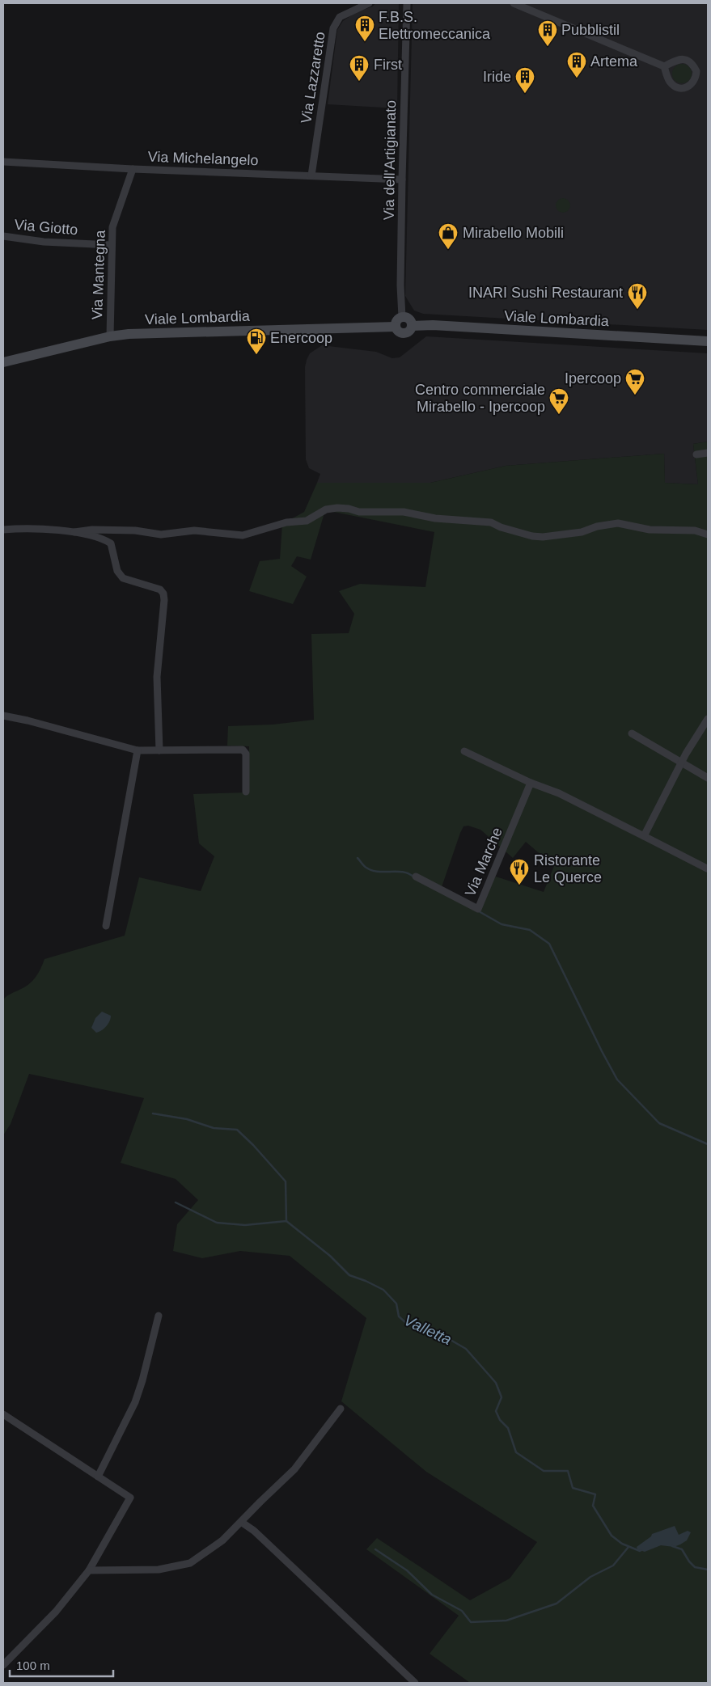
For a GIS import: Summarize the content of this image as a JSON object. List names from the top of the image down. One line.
{"streets":{"main road":["Viale Lombardia"],"street":["Via Lazzaretto","Via Michelangelo","Via dell'Artigianato","Via Giotto","Via Mantegna","Via Marche"]},"crossings":[["Via Lazzaretto","Via Michelangelo"],["Via Michelangelo","Via dell'Artigianato"],["Via Michelangelo","Via Mantegna"],["Via dell'Artigianato","Viale Lombardia"],["Via Giotto","Via Mantegna"],["Via Mantegna","Viale Lombardia"]],"water":["Valletta"],"places":{"building":["F.B.S. Elettromeccanica","Pubblistil","Artema","First","Iride"],"shop":["Mirabello Mobili"],"restaurant":["INARI Sushi Restaurant","Ristorante Le Querce"],"fuel station":["Enercoop"],"supermarket":["Ipercoop","Centro commerciale Mirabello - Ipercoop"]},"scale_bar":"100 m"}
